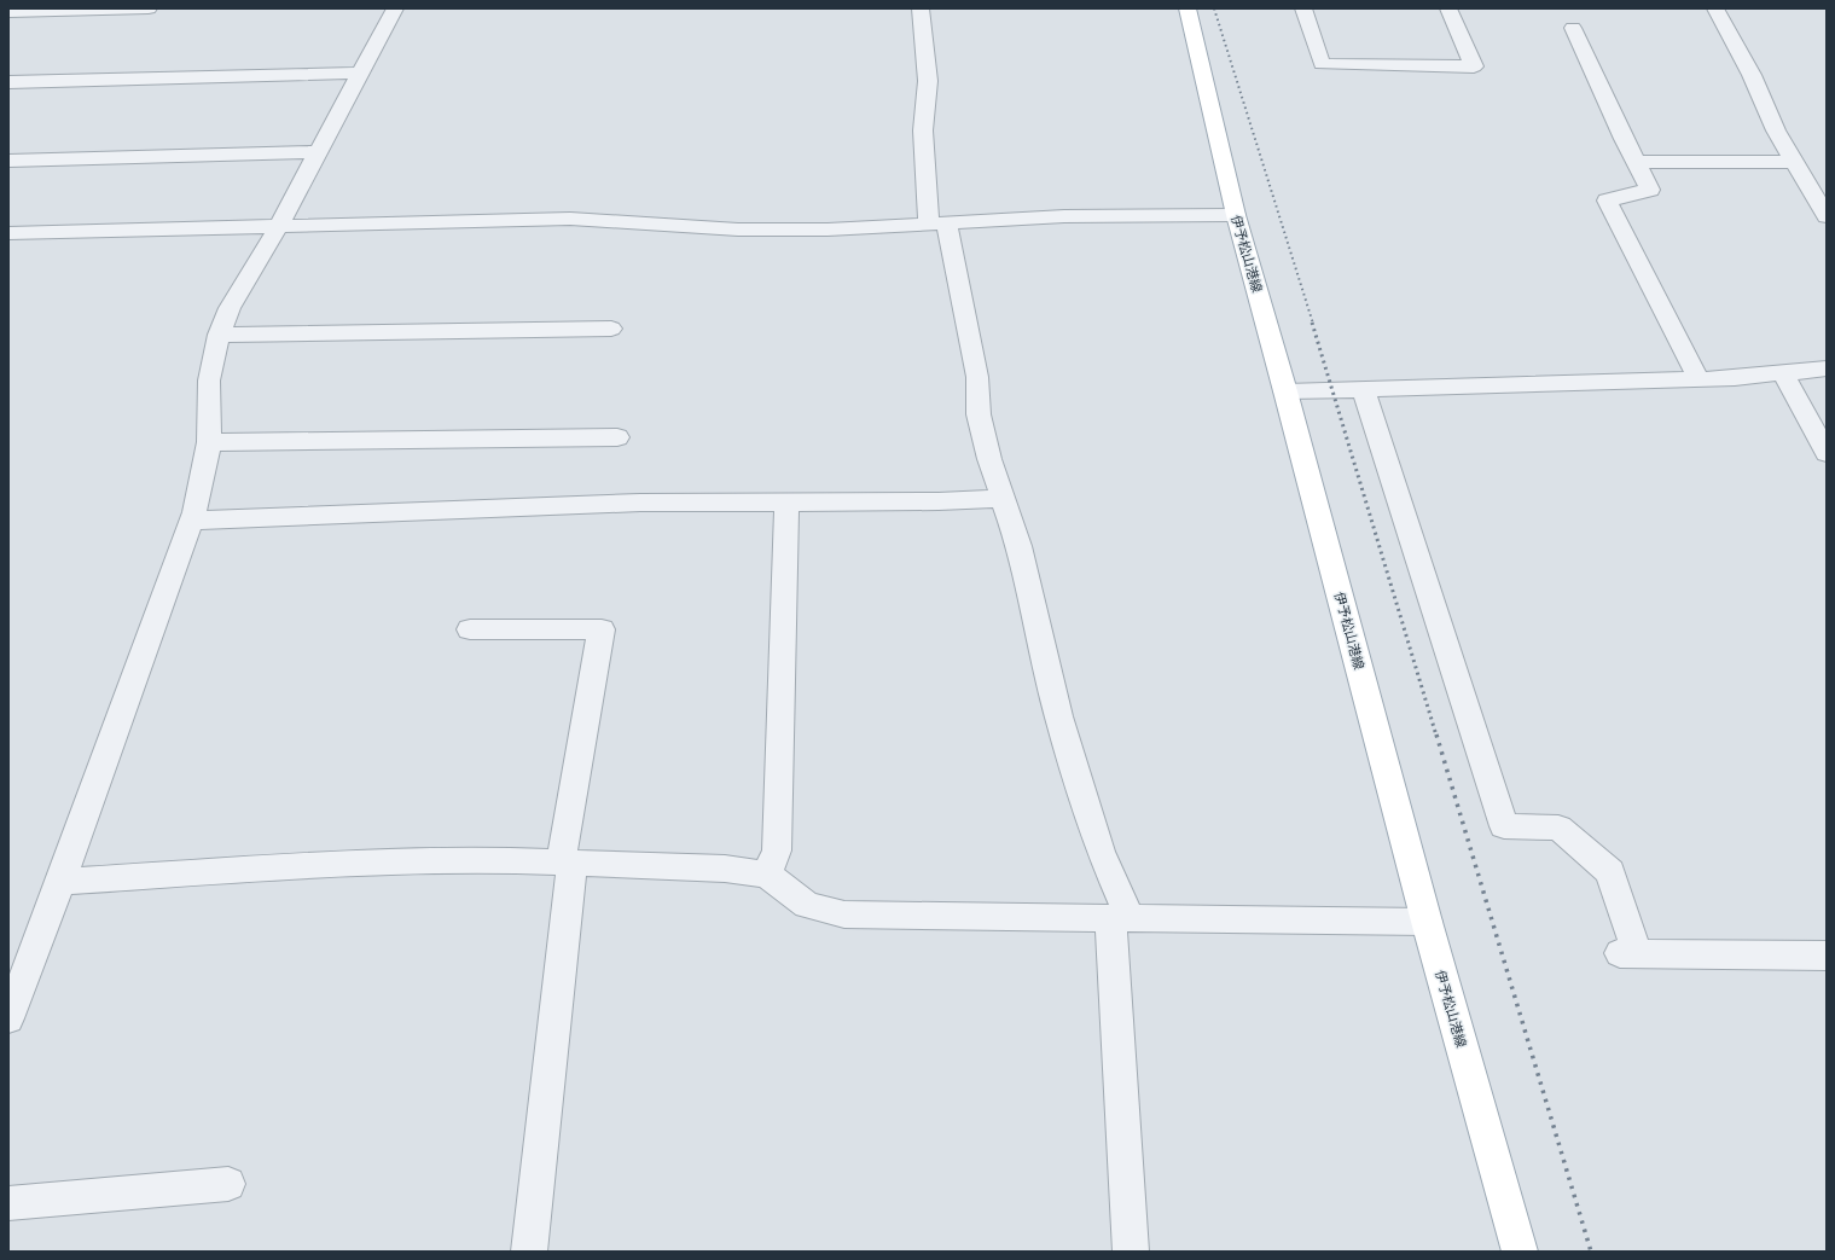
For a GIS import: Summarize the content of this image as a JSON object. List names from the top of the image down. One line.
{"streets":{"main road":["伊予松山港線"]}}
